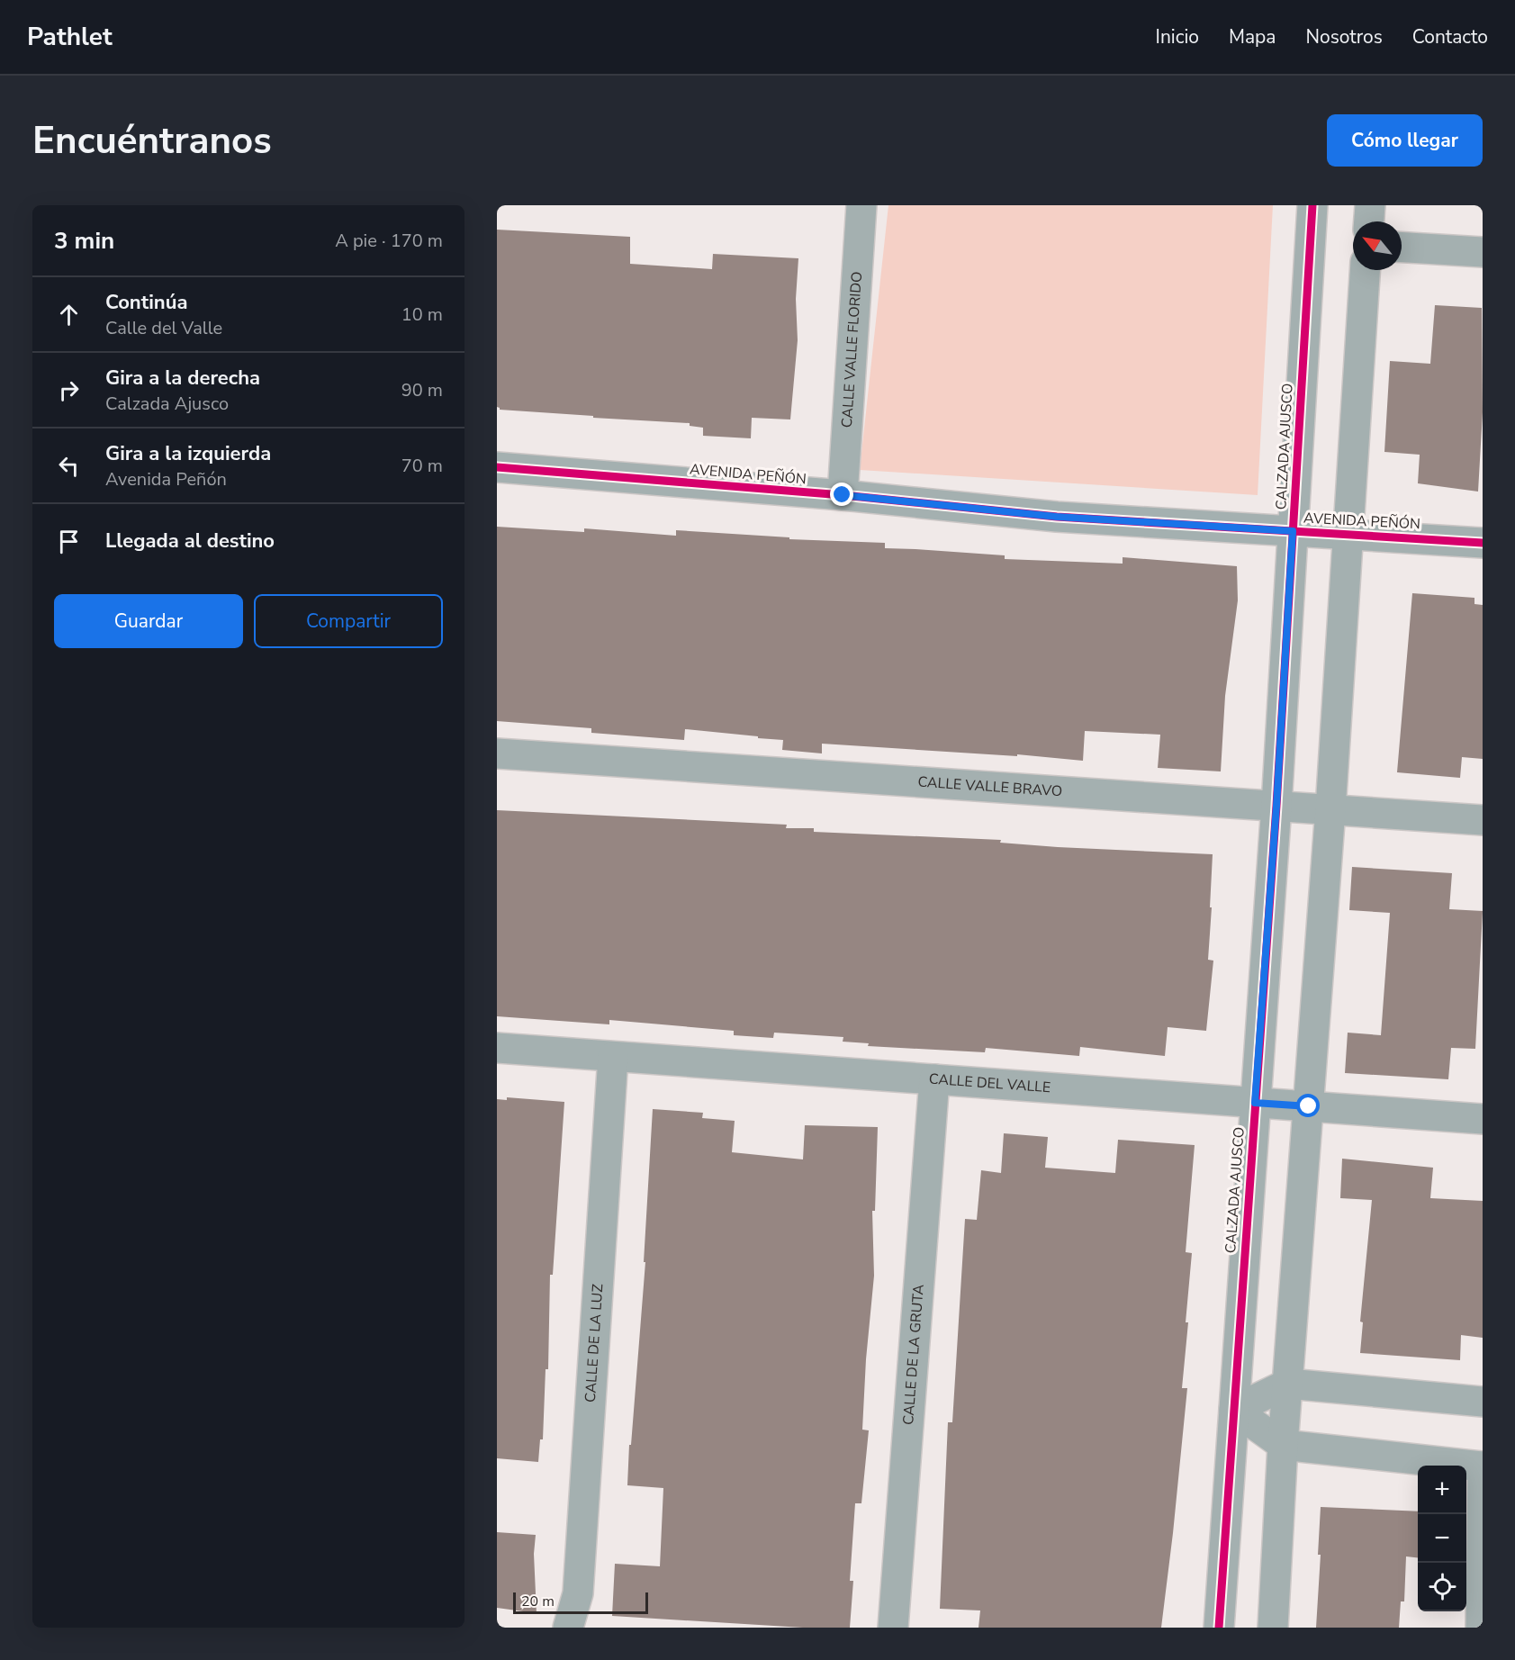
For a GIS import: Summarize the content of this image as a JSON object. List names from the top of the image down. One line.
{"streets":{"street":["CALLE VALLE FLORIDO","CALZADA AJUSCO","AVENIDA PEÑÓN","CALLE VALLE BRAVO","CALLE DEL VALLE","CALLE DE LA LUZ","CALLE DE LA GRUTA"]},"crossings":[["CALLE VALLE FLORIDO","AVENIDA PEÑÓN"],["CALZADA AJUSCO","AVENIDA PEÑÓN"],["CALZADA AJUSCO","CALLE VALLE BRAVO"],["CALZADA AJUSCO","CALLE DEL VALLE"],["CALLE DEL VALLE","CALLE DE LA LUZ"],["CALLE DEL VALLE","CALLE DE LA GRUTA"]],"scale_bar":"20 m","north":"top left","page":{"header":"Pathlet","nav":["Inicio","Mapa","Nosotros","Contacto"],"buttons":["Cómo llegar",["Guardar","Compartir"]],"title":"Encuéntranos","heading":["3 min","A pie · 170 m"],"list":[["Continúa","Calle del Valle","10 m"],["Gira a la derecha","Calzada Ajusco","90 m"],["Gira a la izquierda","Avenida Peñón","70 m"],"Llegada al destino"],"map_buttons":["+","−"],"scale":"20 m"}}
